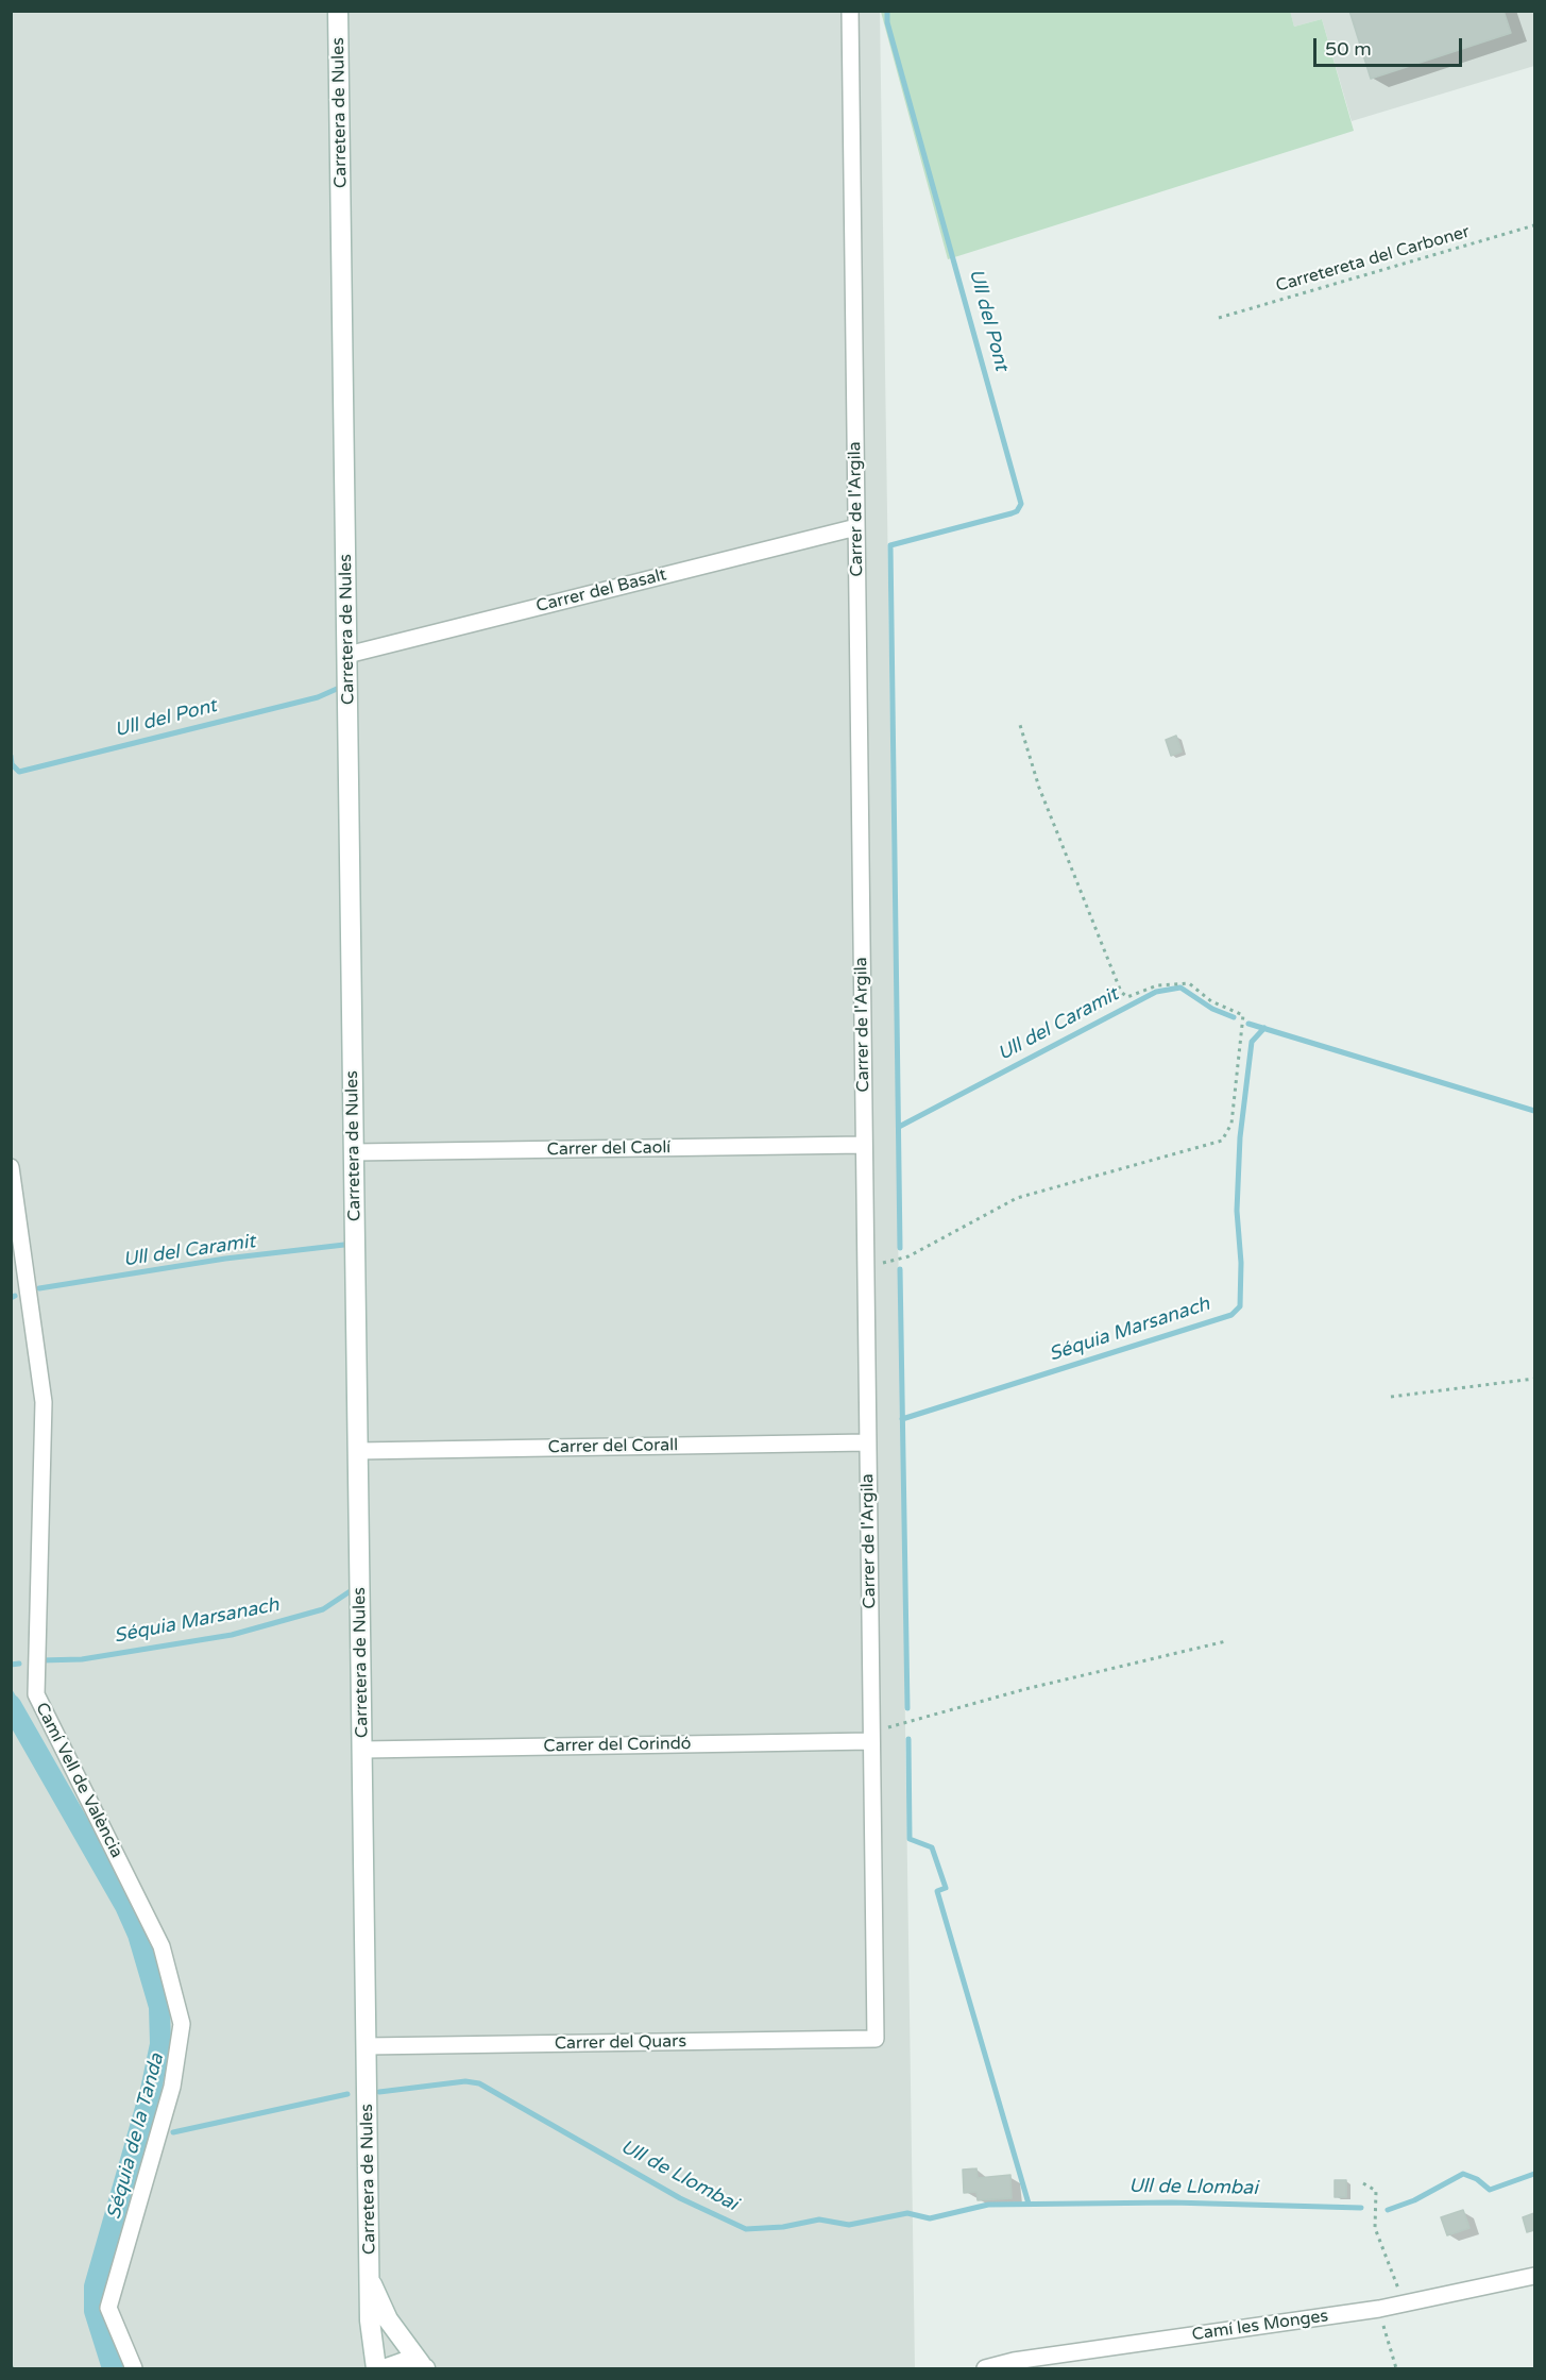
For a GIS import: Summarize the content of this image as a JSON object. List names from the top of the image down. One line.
{"streets":{"main road":["Carretera de Nules"],"street":["Carrer de l'Argila","Carrer del Basalt","Carrer del Caolí","Carrer del Corall","Carrer del Corindó","Camí Vell de València","Carrer del Quars","Camí les Monges"],"path":["Carretereta del Carboner"]},"crossings":[["Carretera de Nules","Carrer del Basalt"],["Carretera de Nules","Carrer del Caolí"],["Carretera de Nules","Carrer del Corall"],["Carretera de Nules","Carrer del Corindó"],["Carretera de Nules","Carrer del Quars"],["Carrer de l'Argila","Carrer del Basalt"],["Carrer de l'Argila","Carrer del Caolí"],["Carrer de l'Argila","Carrer del Corall"],["Carrer de l'Argila","Carrer del Corindó"],["Carrer de l'Argila","Carrer del Quars"]],"water":["Ull del Pont","Ull del Caramit","Séquia Marsanach","Séquia de la Tanda","Ull de Llombai"],"scale_bar":"50 m"}
